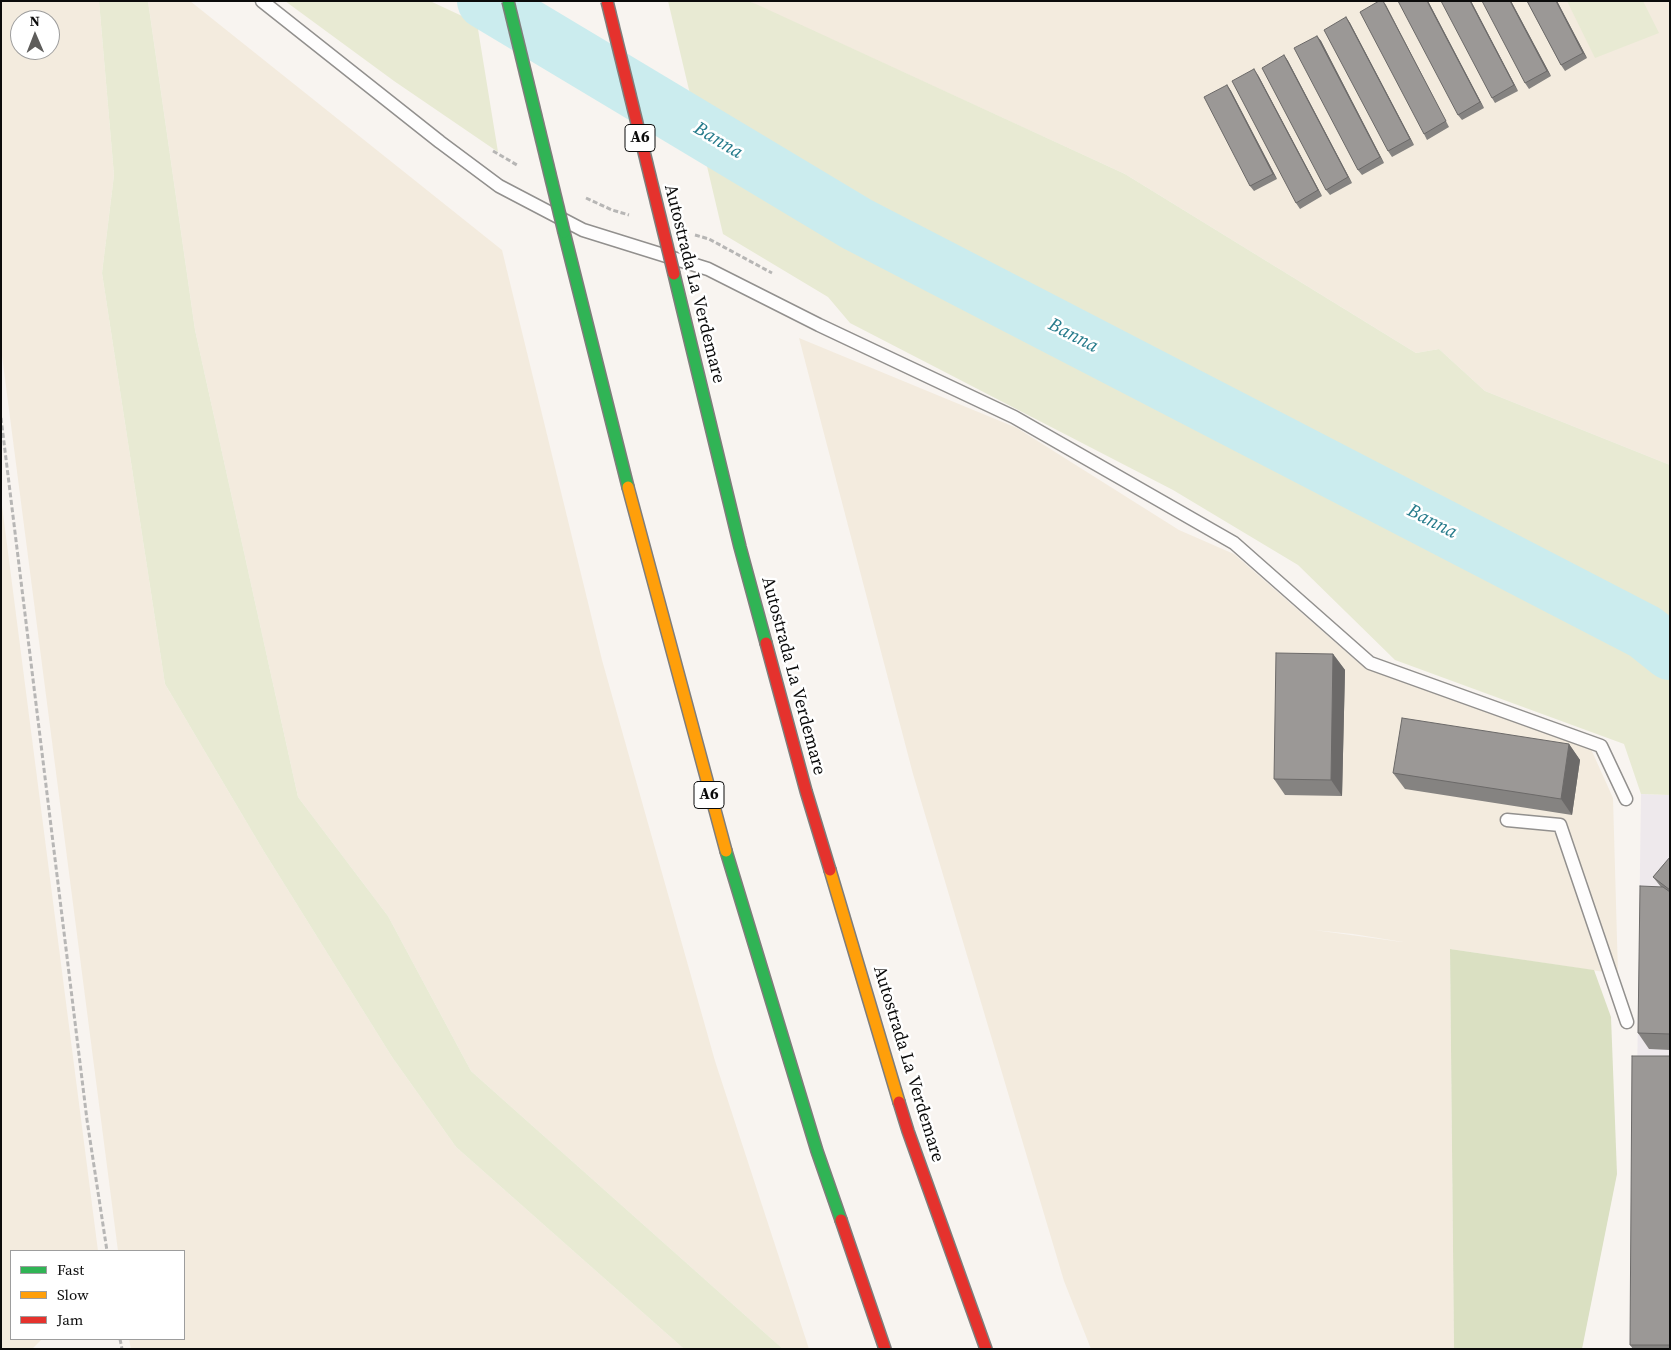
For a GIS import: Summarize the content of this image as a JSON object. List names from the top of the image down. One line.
{"streets":{"highway":["A6","Autostrada La Verdemare"]},"water":["Banna"],"legend":["Fast","Slow","Jam"],"north":"top"}
